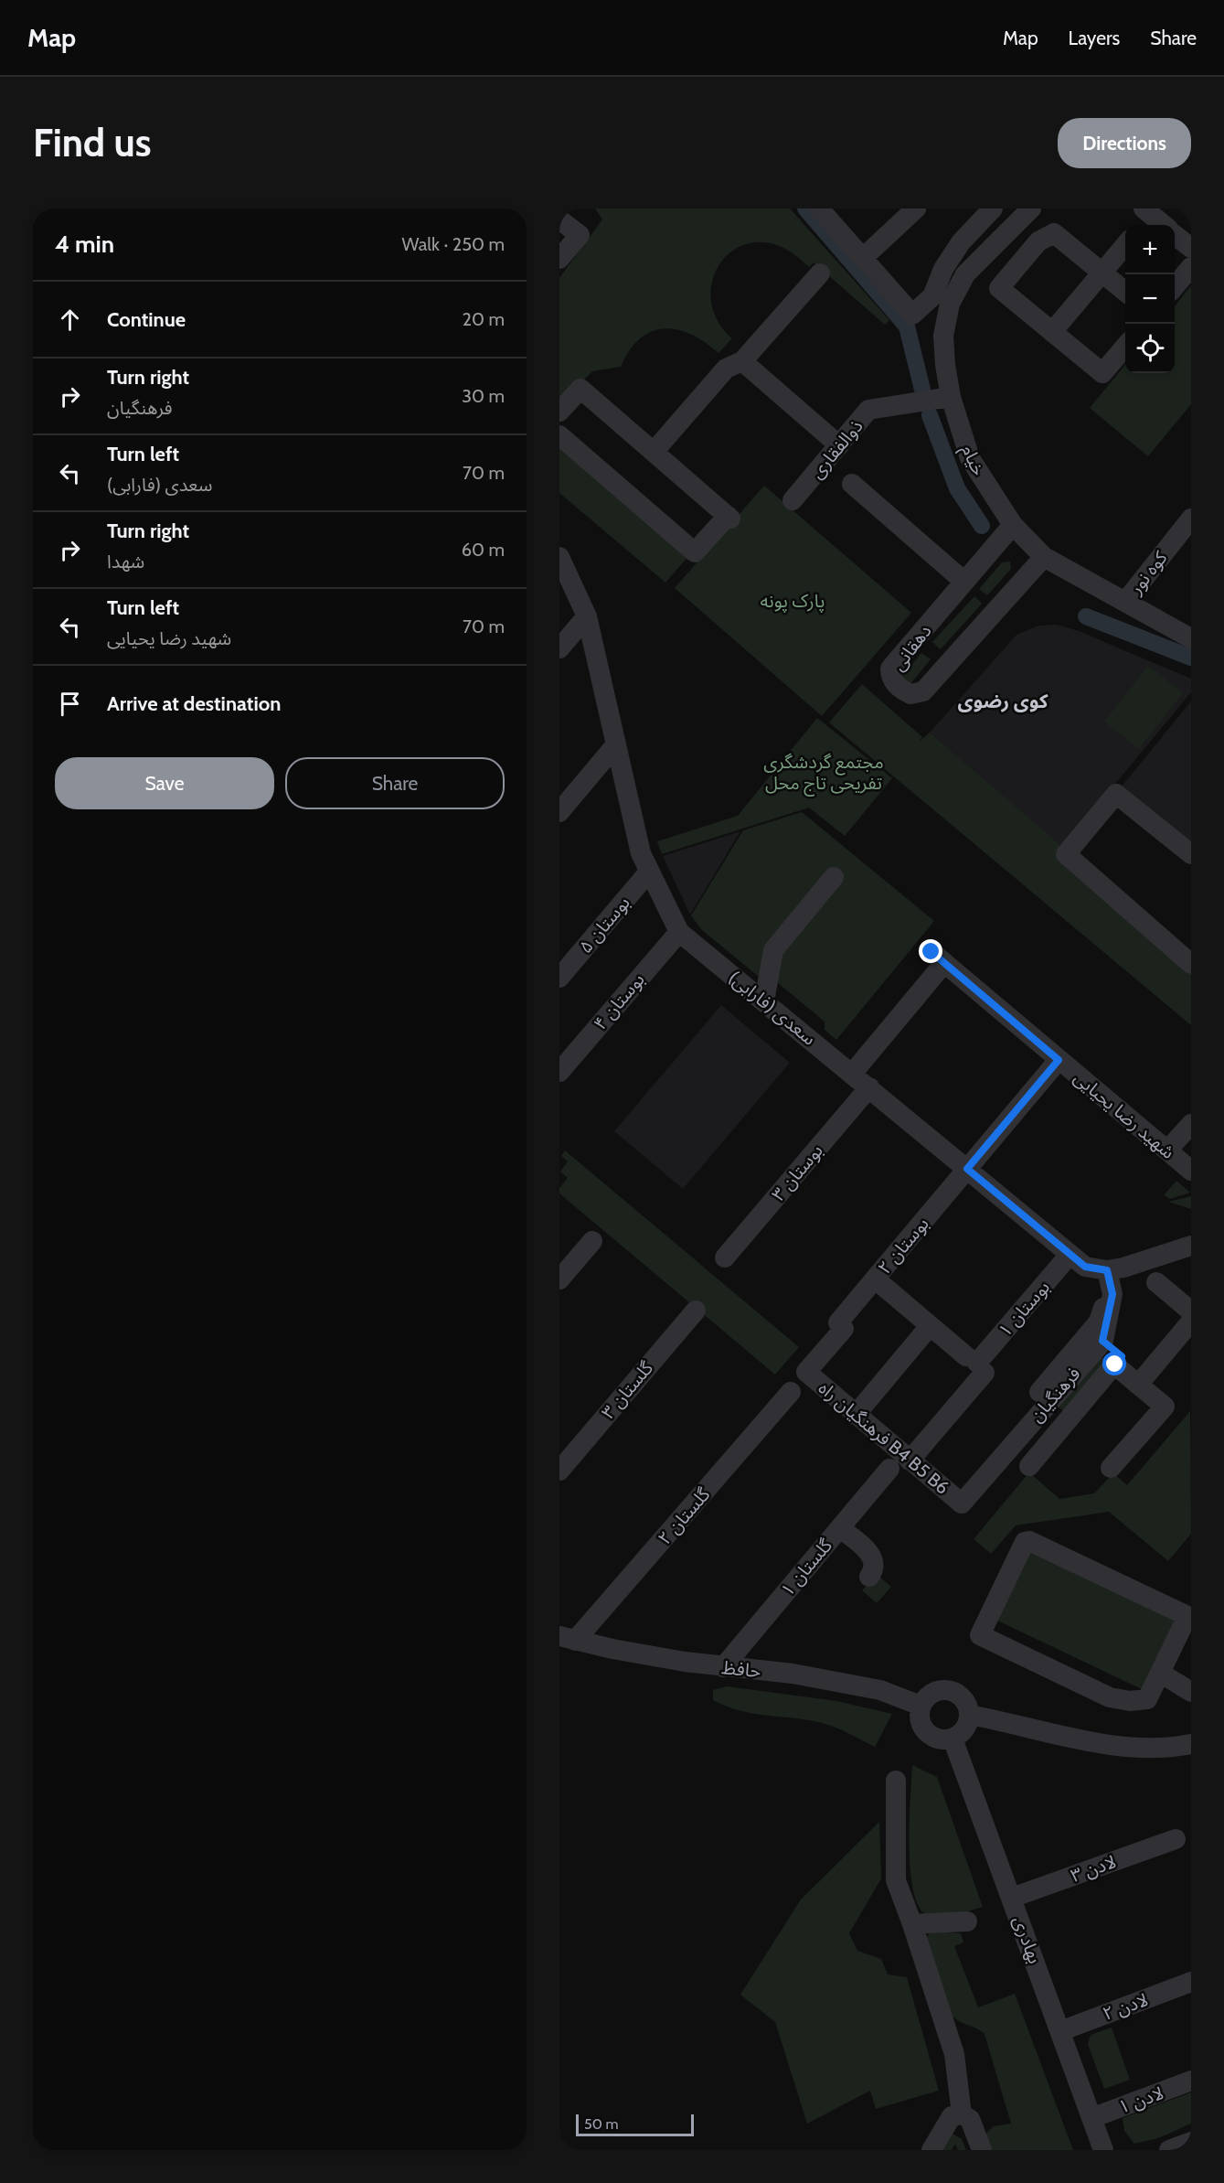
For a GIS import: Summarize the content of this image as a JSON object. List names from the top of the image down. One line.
{"streets":{"street":["ذوالفقاری","خیام","کوه نور","دهقانی","بوستان ۵","بوستان ۴","سعدی (فارابی)","شهید رضا یحیایی","بوستان ۳","بوستان ۲","بوستان ۱","گلستان ۳","فرهنگیان","فرهنگیان راه B4 B5 B6","گلستان ۲","گلستان ۱","حافظ","لادن ۳","بهادری","لادن ۲","لادن ۱"]},"crossings":[["ذوالفقاری","خیام"],["خیام","کوه نور"],["خیام","دهقانی"],["بوستان ۵","سعدی (فارابی)"],["بوستان ۴","سعدی (فارابی)"],["سعدی (فارابی)","شهید رضا یحیایی"],["سعدی (فارابی)","بوستان ۳"],["سعدی (فارابی)","بوستان ۲"],["سعدی (فارابی)","بوستان ۱"],["سعدی (فارابی)","فرهنگیان"],["شهید رضا یحیایی","بوستان ۲"],["بوستان ۲","فرهنگیان راه B4 B5 B6"],["بوستان ۱","فرهنگیان راه B4 B5 B6"],["فرهنگیان","فرهنگیان راه B4 B5 B6"],["گلستان ۲","حافظ"],["گلستان ۱","حافظ"],["حافظ","بهادری"],["لادن ۳","بهادری"],["بهادری","لادن ۲"],["بهادری","لادن ۱"]],"districts":["کوی رضوی"],"parks":["پارک پونه","مجتمع گردشگری تفریحی تاج محل"],"scale_bar":"50 m","page":{"header":"Map","nav":["Map","Layers","Share"],"buttons":["Directions",["Save","Share"]],"title":"Find us","heading":["4 min","Walk · 250 m"],"map_buttons":["+","−"],"list":[["Continue","20 m"],["Turn right","فرهنگیان","30 m"],["Turn left","سعدی (فارابی)","70 m"],["Turn right","شهدا","60 m"],["Turn left","شهید رضا یحیایی","70 m"],"Arrive at destination"],"scale":"50 m"}}
